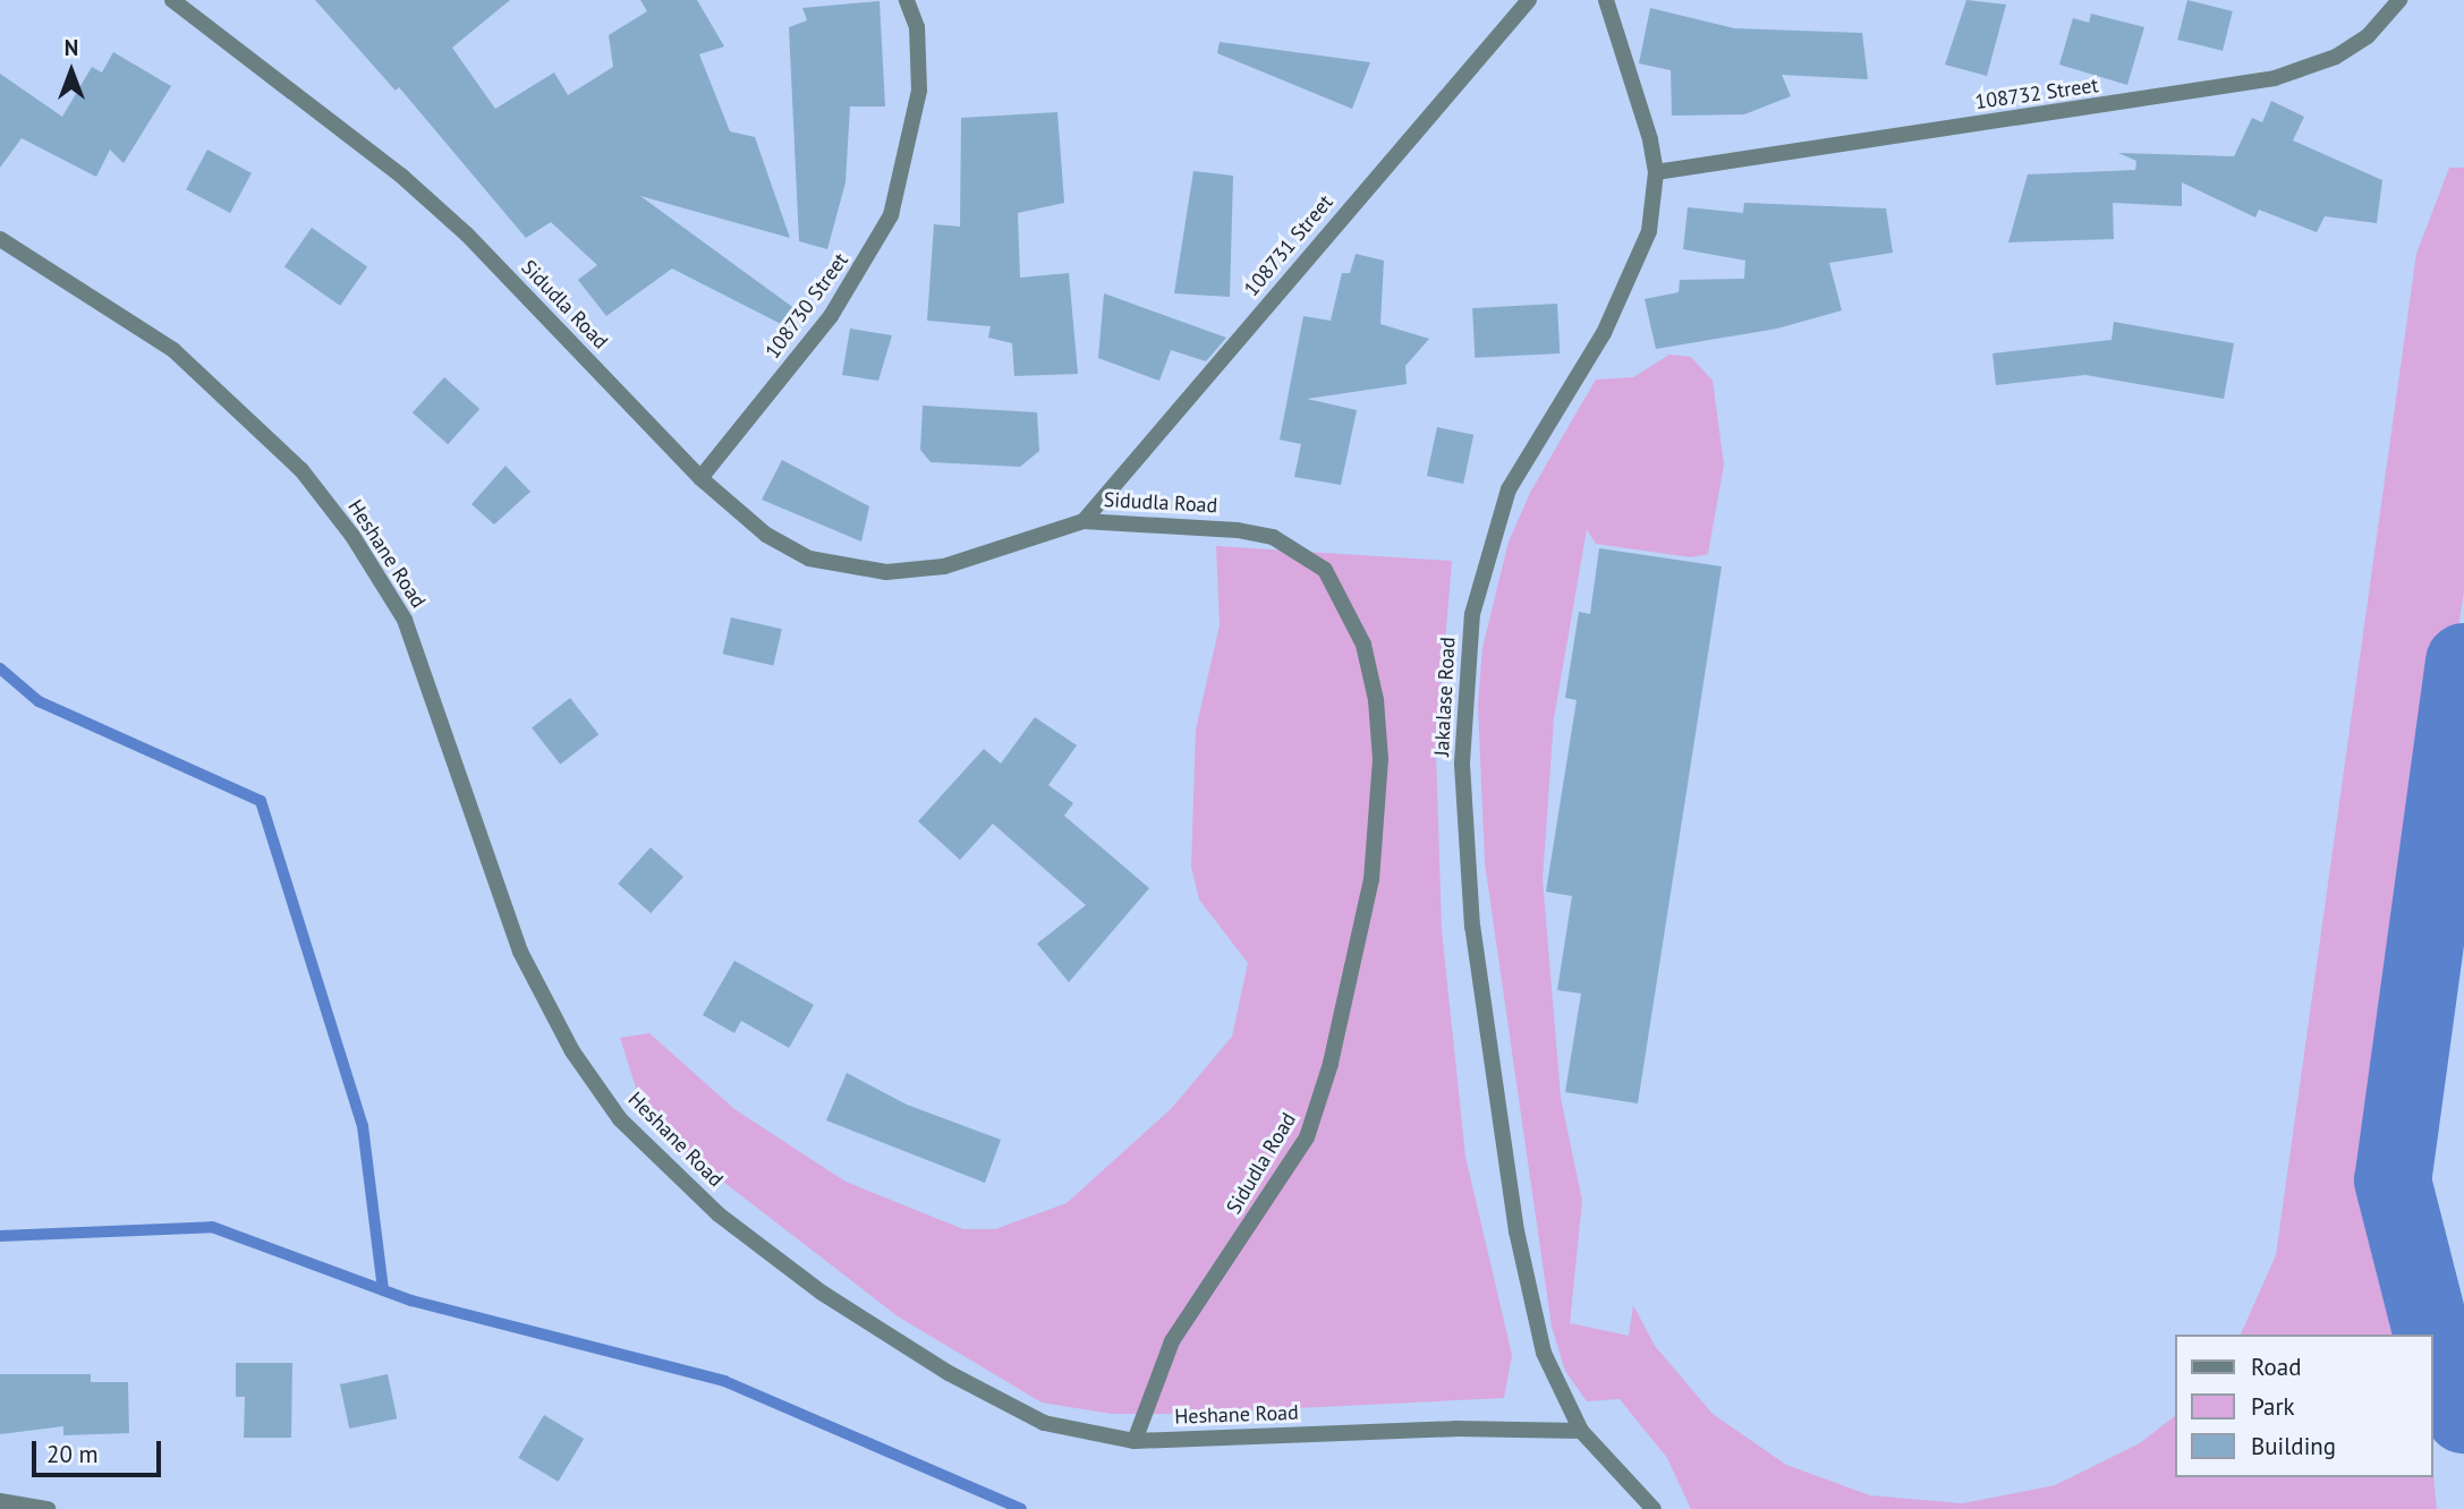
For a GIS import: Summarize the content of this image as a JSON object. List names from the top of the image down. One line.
{"streets":{"street":["108732 Street","108731 Street","Sidudla Road","108730 Street","Heshane Road","Jakalase Road"]},"crossings":[["108732 Street","Jakalase Road"],["108731 Street","Sidudla Road"],["Sidudla Road","108730 Street"],["Sidudla Road","Heshane Road"],["Heshane Road","Jakalase Road"]],"legend":["Road","Park","Building"],"scale_bar":"20 m","north":"top"}
